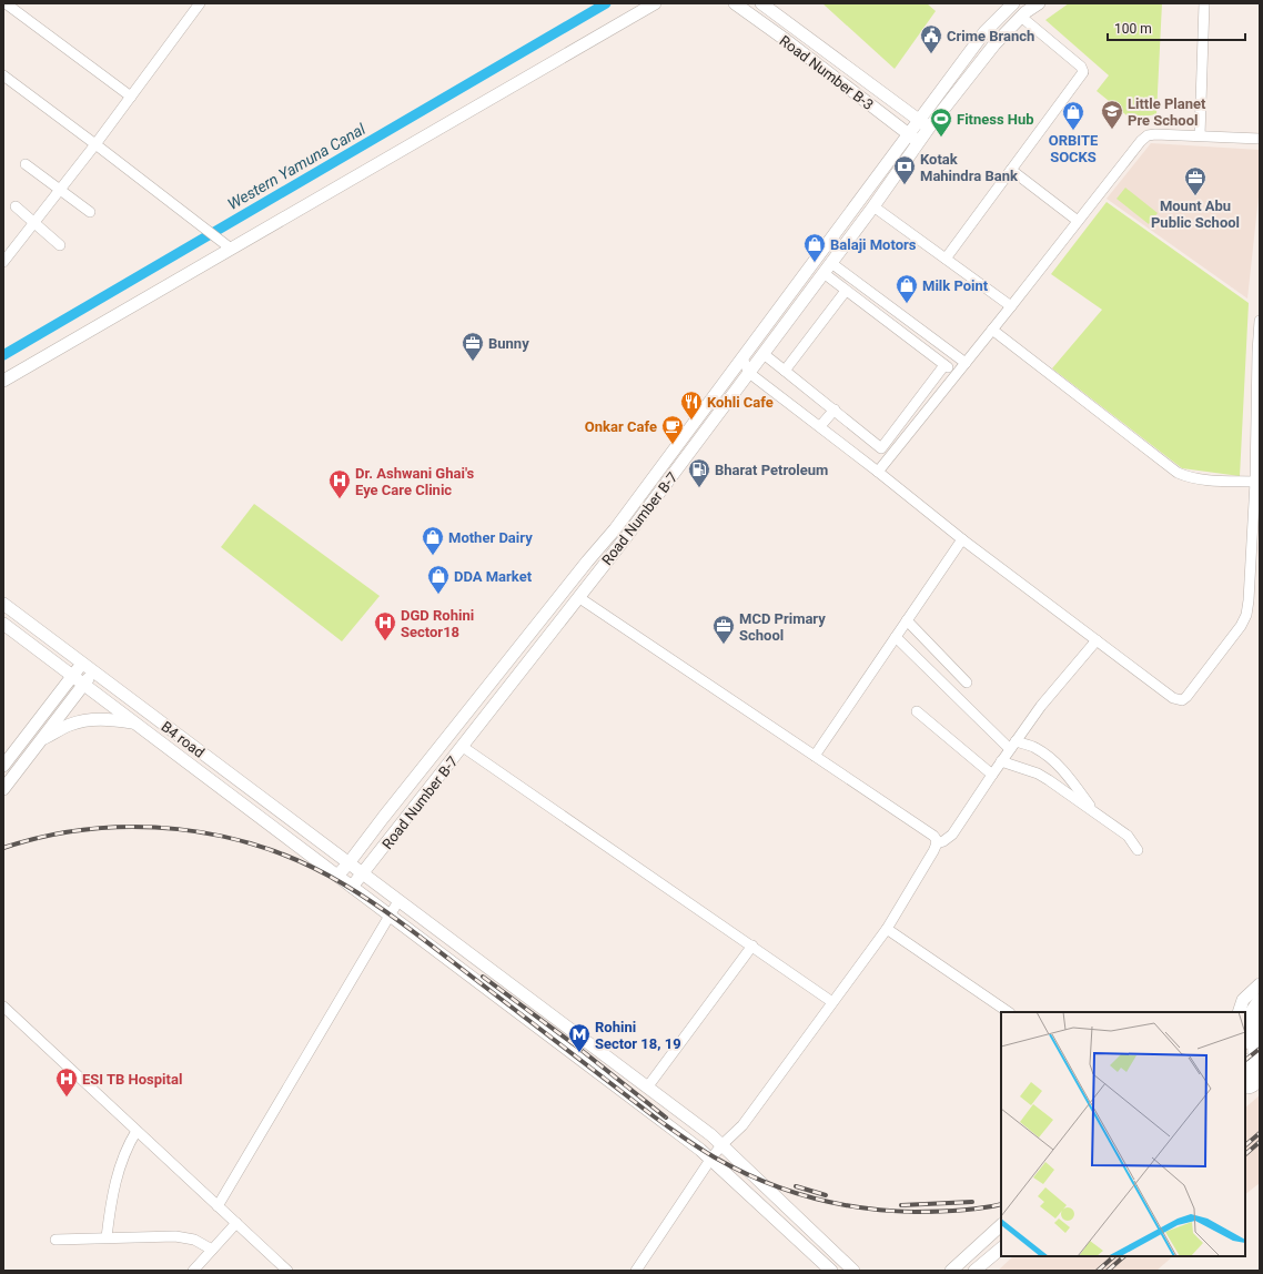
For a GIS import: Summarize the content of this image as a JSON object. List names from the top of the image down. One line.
{"streets":{"street":["Road Number B-3","Road Number B-7","B4 road"]},"crossings":[["Road Number B-3","Road Number B-7"],["Road Number B-7","B4 road"]],"water":["Western Yamuna Canal"],"places":{"public building":["Crime Branch"],"school or university":["Little Planet Pre School"],"shop":["ORBITE SOCKS","Balaji Motors","Milk Point","Mother Dairy","DDA Market"],"sports":["Fitness Hub"],"bank":["Kotak Mahindra Bank"],"office":["Mount Abu Public School","Bunny","MCD Primary School"],"restaurant":["Kohli Cafe"],"cafe":["Onkar Cafe"],"fuel station":["Bharat Petroleum"],"hospital":["Dr. Ashwani Ghai's Eye Care Clinic","DGD Rohini Sector18","ESI TB Hospital"],"metro station":["Rohini Sector 18, 19"]},"scale_bar":"100 m"}
